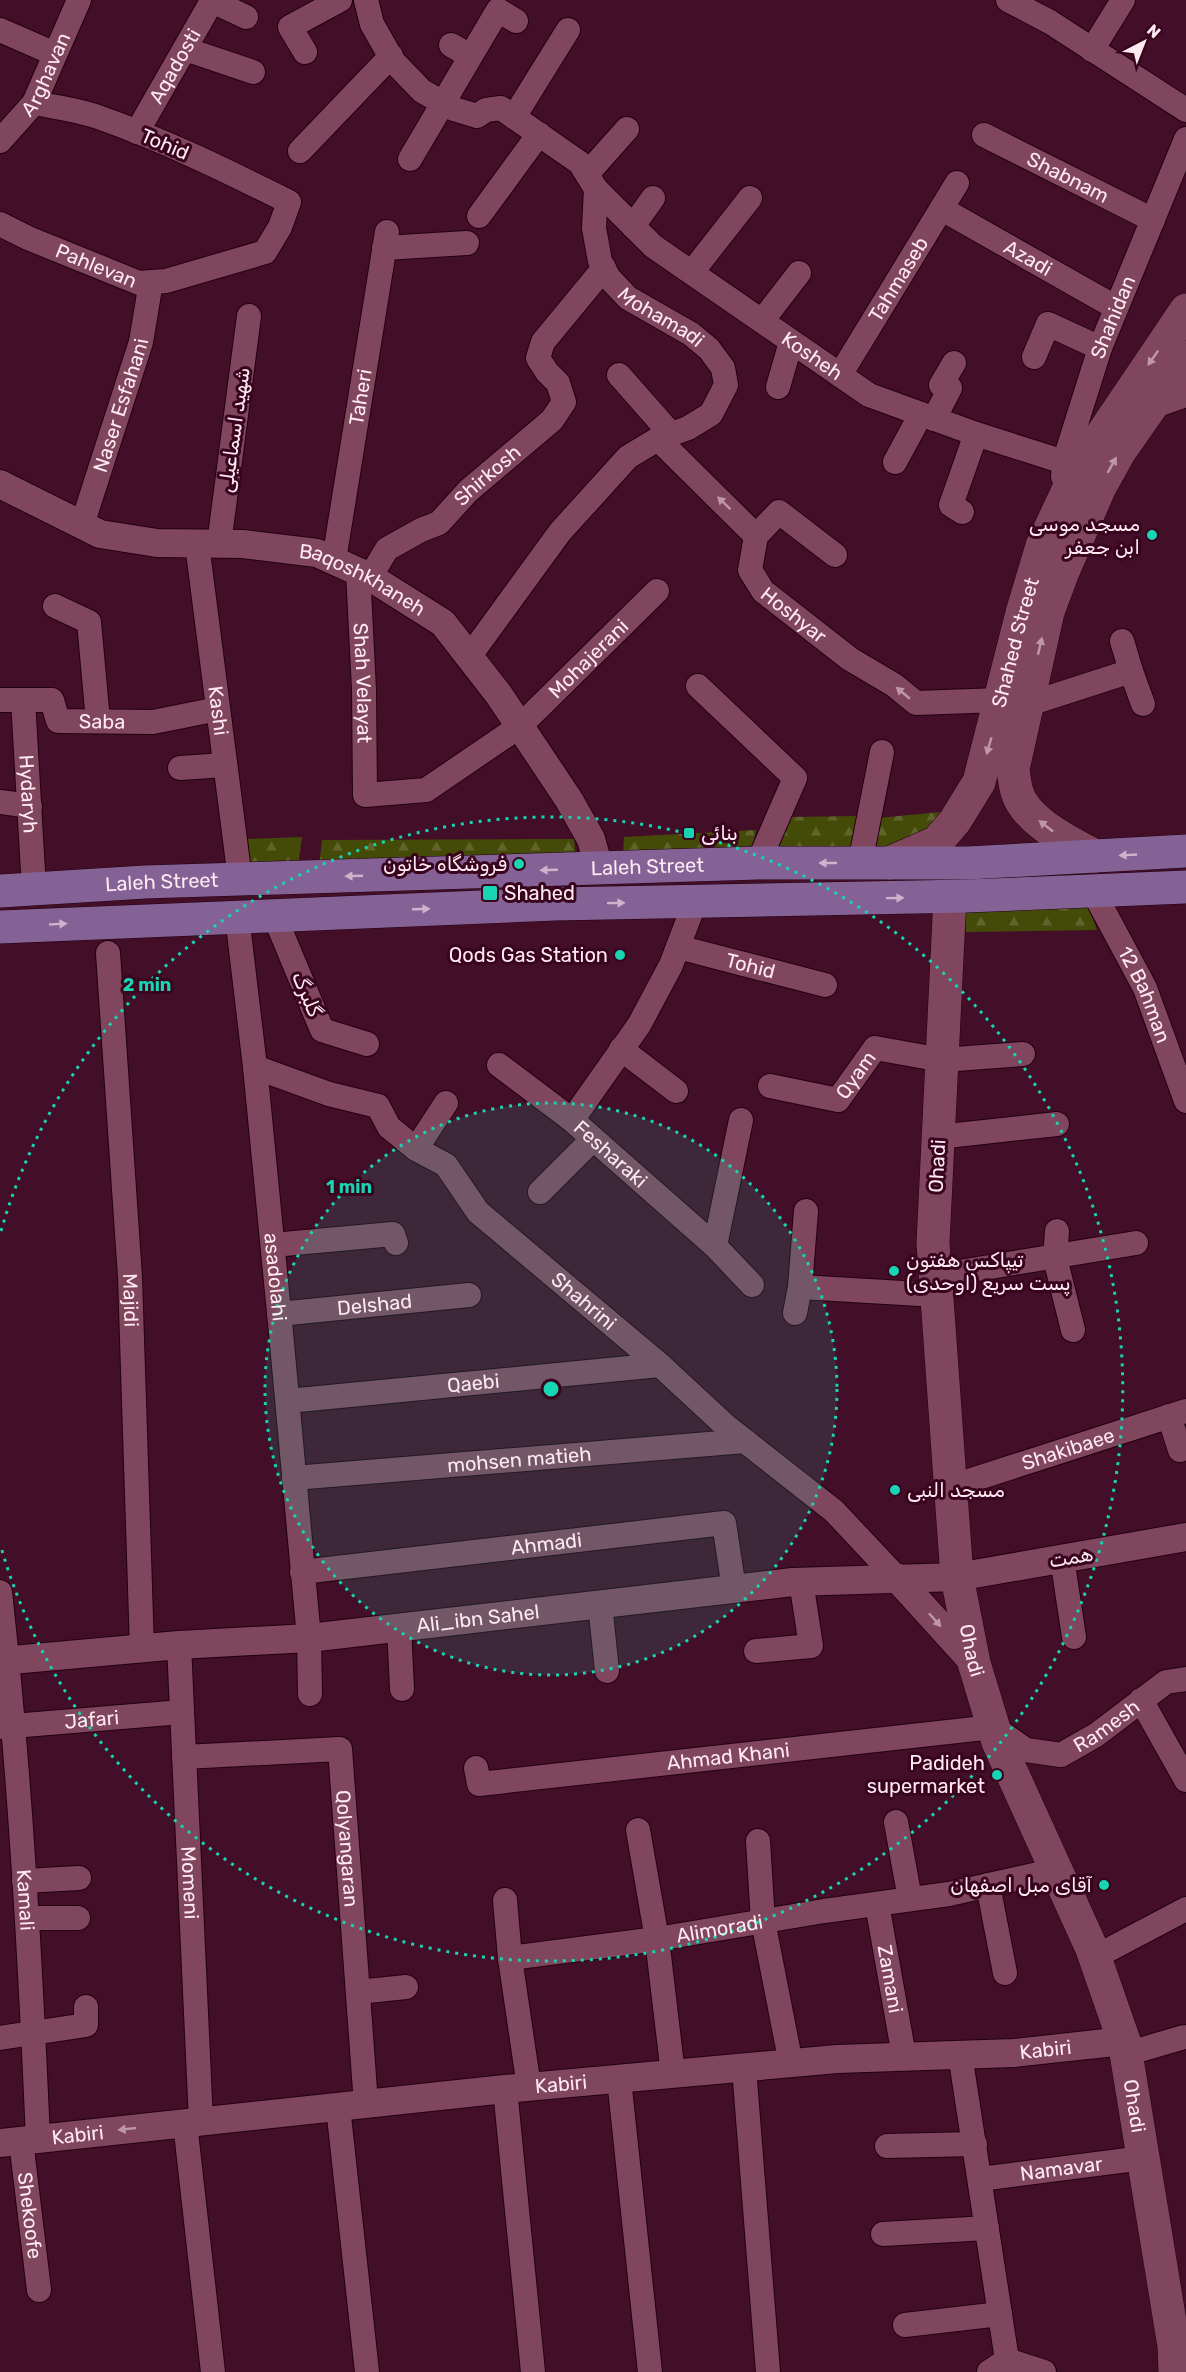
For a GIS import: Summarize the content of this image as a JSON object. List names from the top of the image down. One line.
{"streets":{"main road":["Shahed Street","Laleh Street","Ohadi"],"street":["Aqadosti","Arghavan","Tohid","Shabnam","Azadi","Pahlevan","Tahmaseb","Mohamadi","Shahidan","Kosheh","Taheri","Naser Esfahani","شهید اسماعیلی","Shirkosh","Baqoshkhaneh","Hoshyar","Mohajerani","Shah Velayat","Kashi","Saba","Hydaryh","گلبرگ","12 Bahman","Qyam","Fesharaki","asadolahi","Majidi","Shahrini","Delshad","Qaebi","Shakibaee","mohsen matieh","Ahmadi","همت","Ali_ibn Sahel","Jafari","Ramesh","Ahmad Khani","Qolyangaran","Momeni","Kamali","Alimoradi","Zamani","Kabiri","Namavar","Shekoofe"]},"crossings":[["Aqadosti","Tohid"],["Arghavan","Tohid"],["Tohid","Pahlevan"],["Tohid","Fesharaki"],["Shabnam","Shahidan"],["Azadi","Tahmaseb"],["Azadi","Shahidan"],["Pahlevan","Naser Esfahani"],["Tahmaseb","Kosheh"],["Mohamadi","Kosheh"],["Mohamadi","Shirkosh"],["Mohamadi","Baqoshkhaneh"],["Shahidan","Kosheh"],["Shahidan","Shahed Street"],["Taheri","Shirkosh"],["Taheri","Baqoshkhaneh"],["Taheri","Shah Velayat"],["Naser Esfahani","Baqoshkhaneh"],["شهید اسماعیلی","Baqoshkhaneh"],["شهید اسماعیلی","Kashi"],["Shirkosh","Baqoshkhaneh"],["Shirkosh","Shah Velayat"],["Baqoshkhaneh","Mohajerani"],["Baqoshkhaneh","Shah Velayat"],["Baqoshkhaneh","Kashi"],["Baqoshkhaneh","Laleh Street"],["Hoshyar","Shahed Street"],["Shahed Street","Laleh Street"],["Mohajerani","Shah Velayat"],["Kashi","Saba"],["Kashi","Laleh Street"],["Saba","Hydaryh"],["Hydaryh","Laleh Street"],["Laleh Street","گلبرگ"],["Laleh Street","12 Bahman"],["Laleh Street","Fesharaki"],["Laleh Street","Ohadi"],["Laleh Street","asadolahi"],["Qyam","Ohadi"],["Ohadi","Shakibaee"],["Ohadi","همت"],["Ohadi","Ali_ibn Sahel"],["Ohadi","Ramesh"],["Ohadi","Ahmad Khani"],["Ohadi","Alimoradi"],["Ohadi","Kabiri"],["Ohadi","Namavar"],["asadolahi","Shahrini"],["asadolahi","Delshad"],["asadolahi","Qaebi"],["asadolahi","mohsen matieh"],["asadolahi","Ahmadi"],["asadolahi","Ali_ibn Sahel"],["Majidi","Ali_ibn Sahel"],["Shahrini","Qaebi"],["Shahrini","mohsen matieh"],["Shahrini","Ali_ibn Sahel"],["Ahmadi","Ali_ibn Sahel"],["همت","Ali_ibn Sahel"],["Ali_ibn Sahel","Momeni"],["Ali_ibn Sahel","Kamali"],["Jafari","Momeni"],["Jafari","Kamali"],["Ramesh","Ahmad Khani"],["Qolyangaran","Momeni"],["Qolyangaran","Kabiri"],["Momeni","Kabiri"],["Kamali","Kabiri"],["Kamali","Shekoofe"],["Alimoradi","Zamani"],["Zamani","Kabiri"],["Kabiri","Shekoofe"]],"one_way":["Hoshyar"],"places":{"other":["مسجد موسی ابن جعفر","فروشگاه خاتون","Qods Gas Station","تیپاکس هفتون (اوحدی) پست سریع","مسجد النبی","Padideh supermarket","آقای مبل اصفهان"],"transit":["بنائی","Shahed"]},"north":"top right","rings":["2 min","1 min"]}
